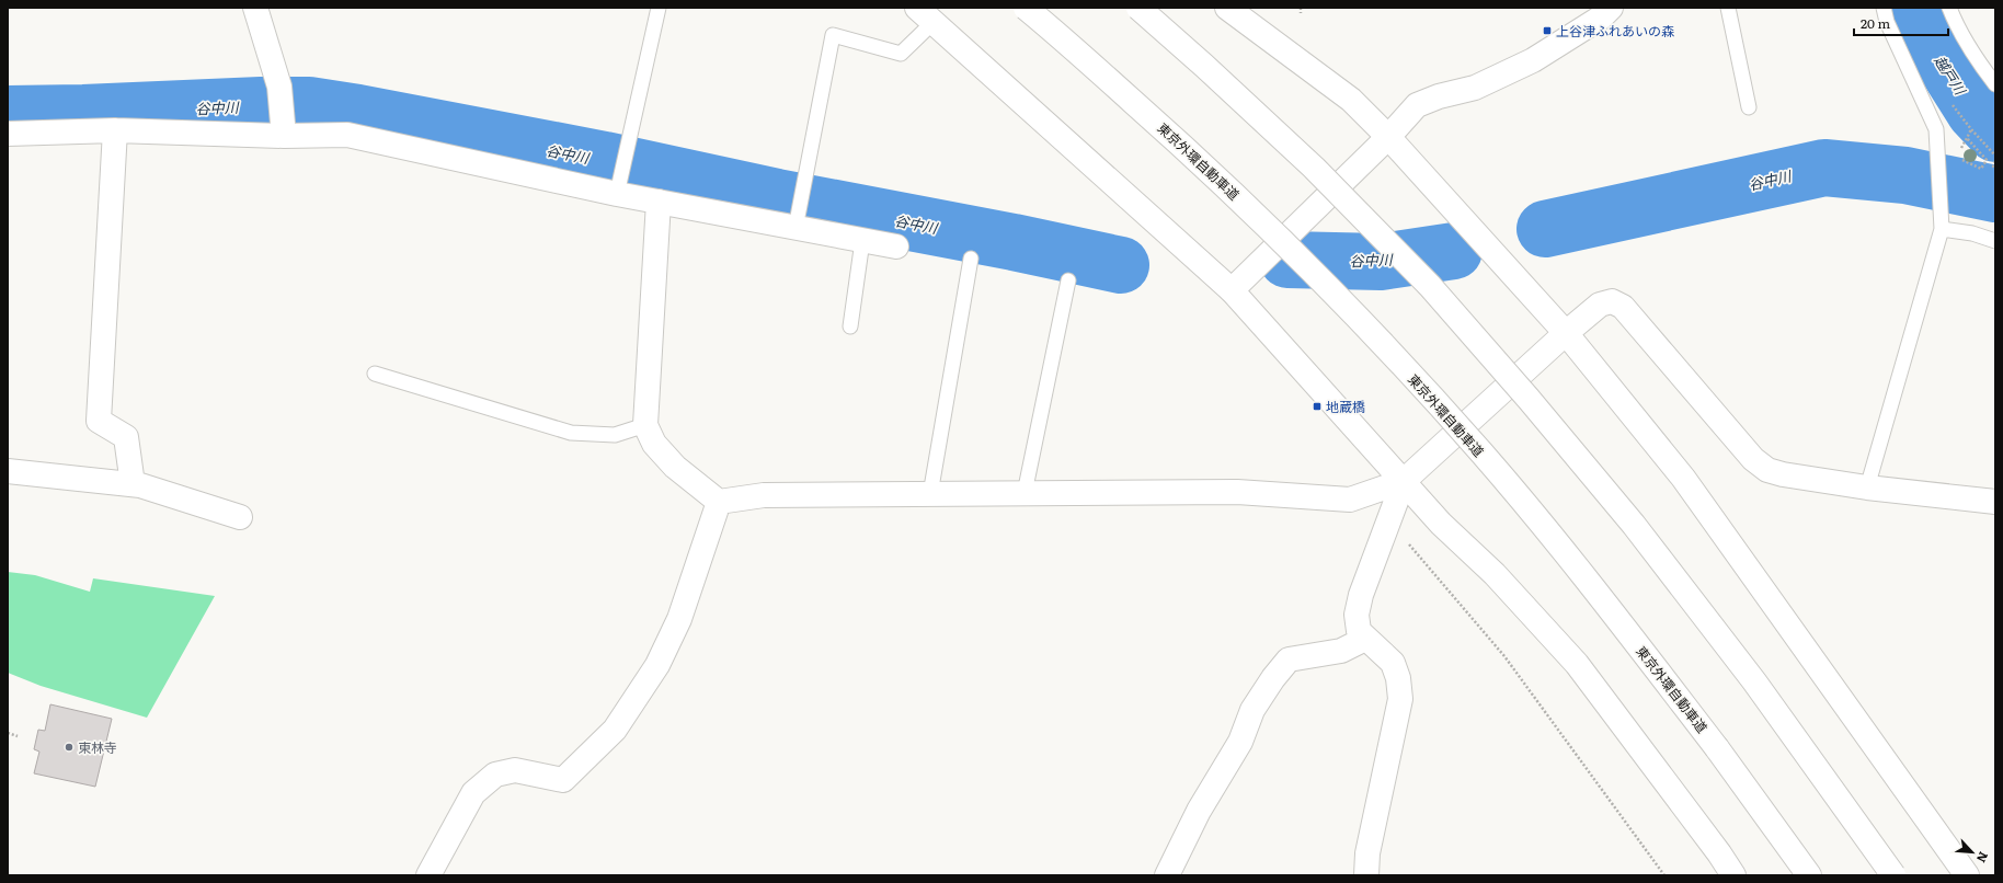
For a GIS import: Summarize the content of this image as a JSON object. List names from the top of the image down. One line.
{"streets":{"main road":["東京外環自動車道"]},"water":["越戸川","谷中川"],"places":{"transit":["上谷津ふれあいの森","地蔵橋"],"other":["東林寺"]},"scale_bar":"20 m","north":"bottom right"}
